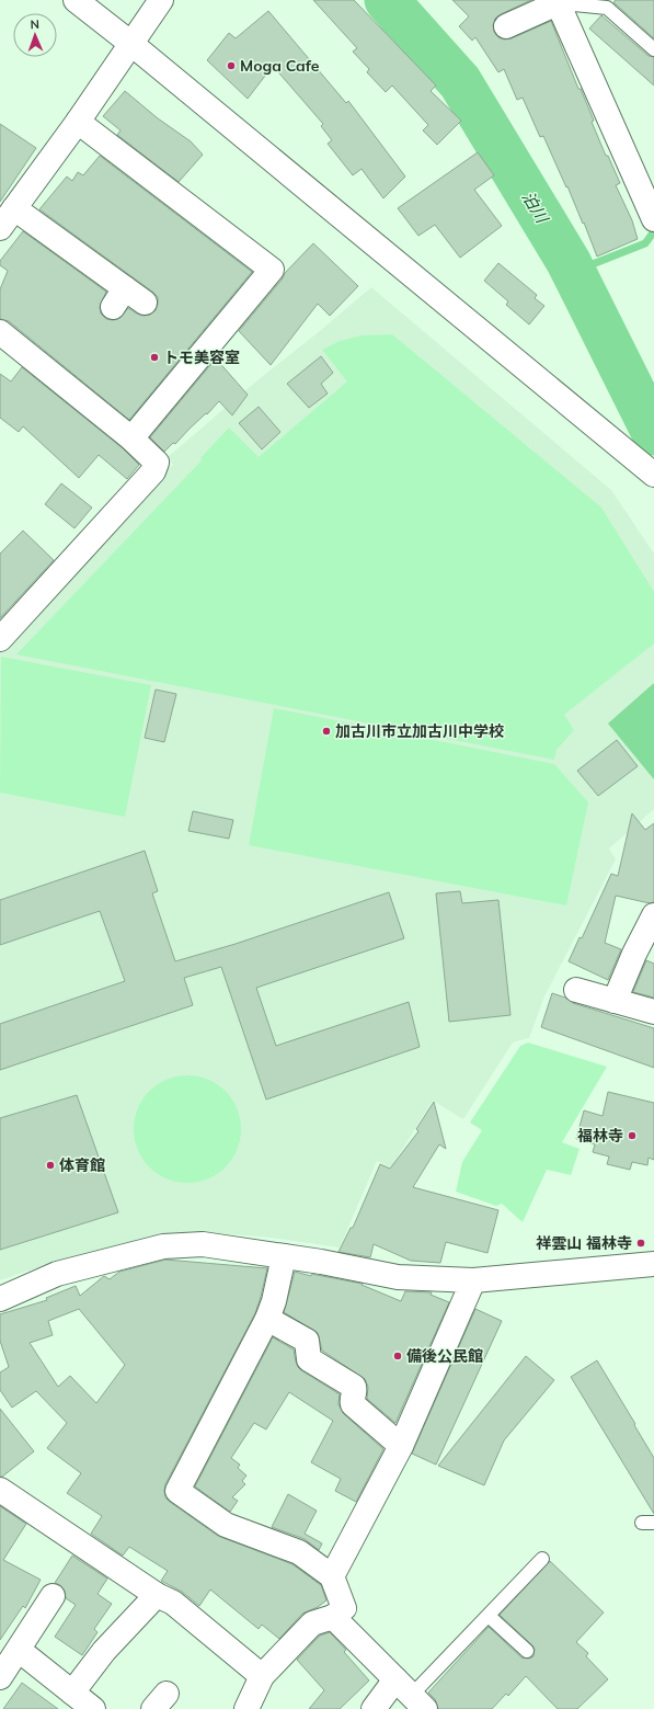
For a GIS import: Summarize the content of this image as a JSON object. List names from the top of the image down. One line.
{"water":["泊川"],"places":["Moga Cafe","トモ美容室","加古川市立加古川中学校","福林寺","体育館","祥雲山 福林寺","備後公民館"],"north":"top"}
